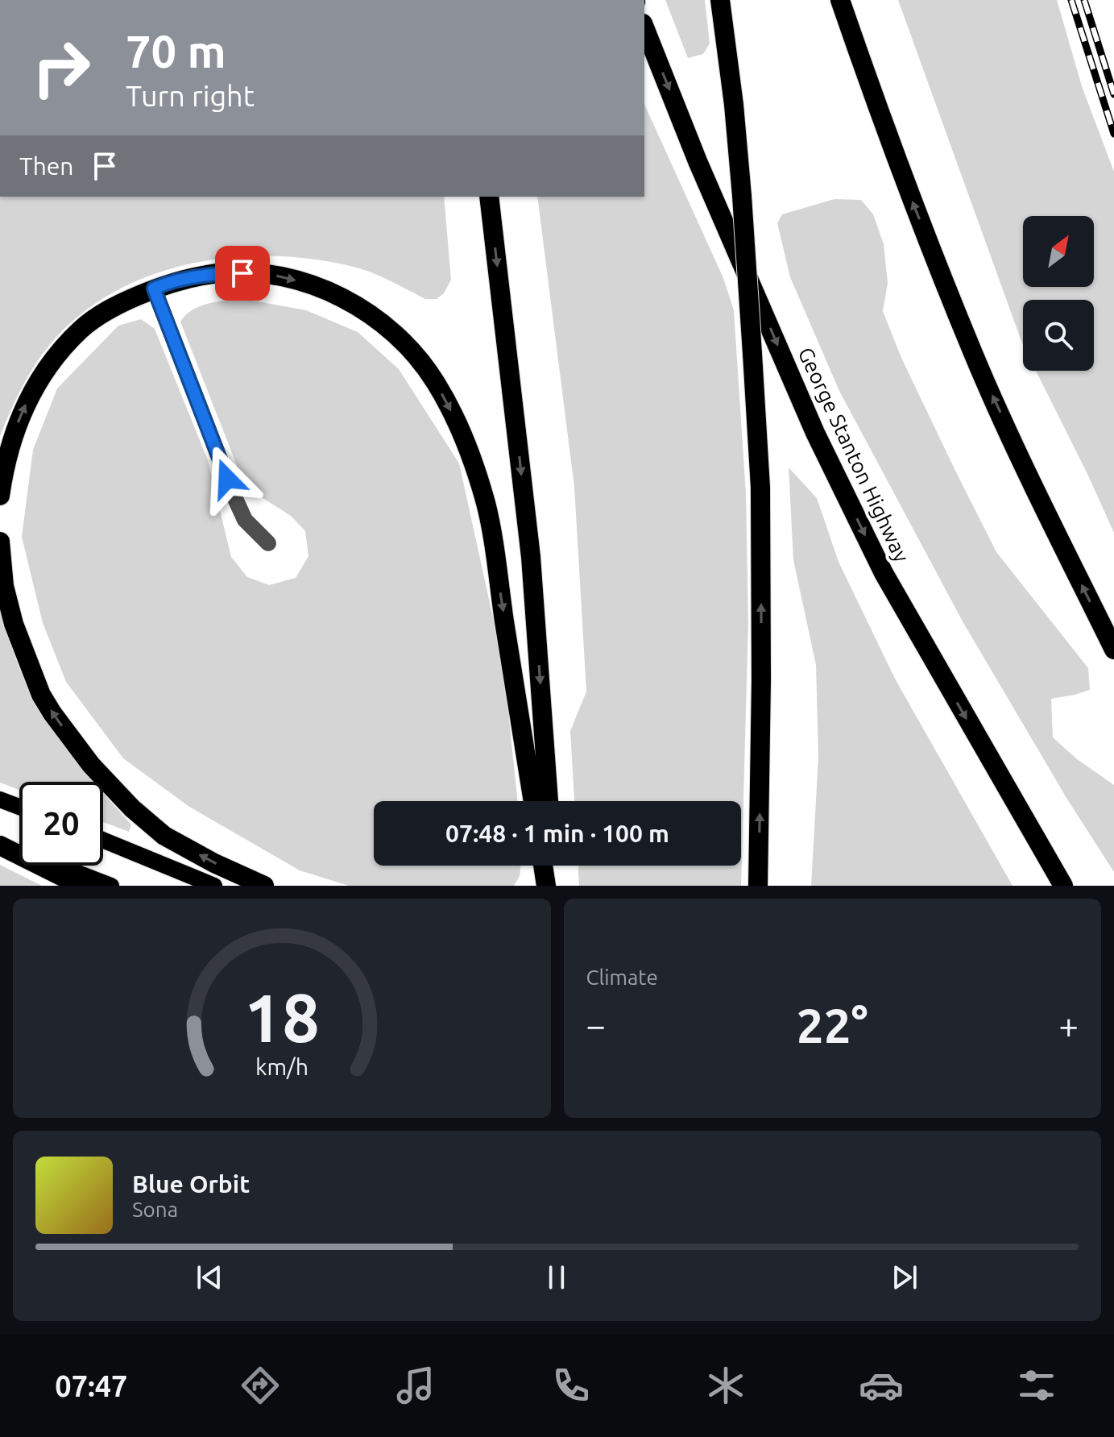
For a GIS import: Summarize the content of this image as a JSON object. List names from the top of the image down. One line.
{"streets":{"highway":["George Stanton Highway"]},"north":"top right","page":{"turn":["70 m","Turn right"],"then":"Then","limit":"20","trip":"07:48 · 1 min · 100 m","tile":"Climate","heat":["−","22°","+"],"song":["Blue Orbit","Sona"],"tabs":"07:47","gauge":["18","km/h"]}}
